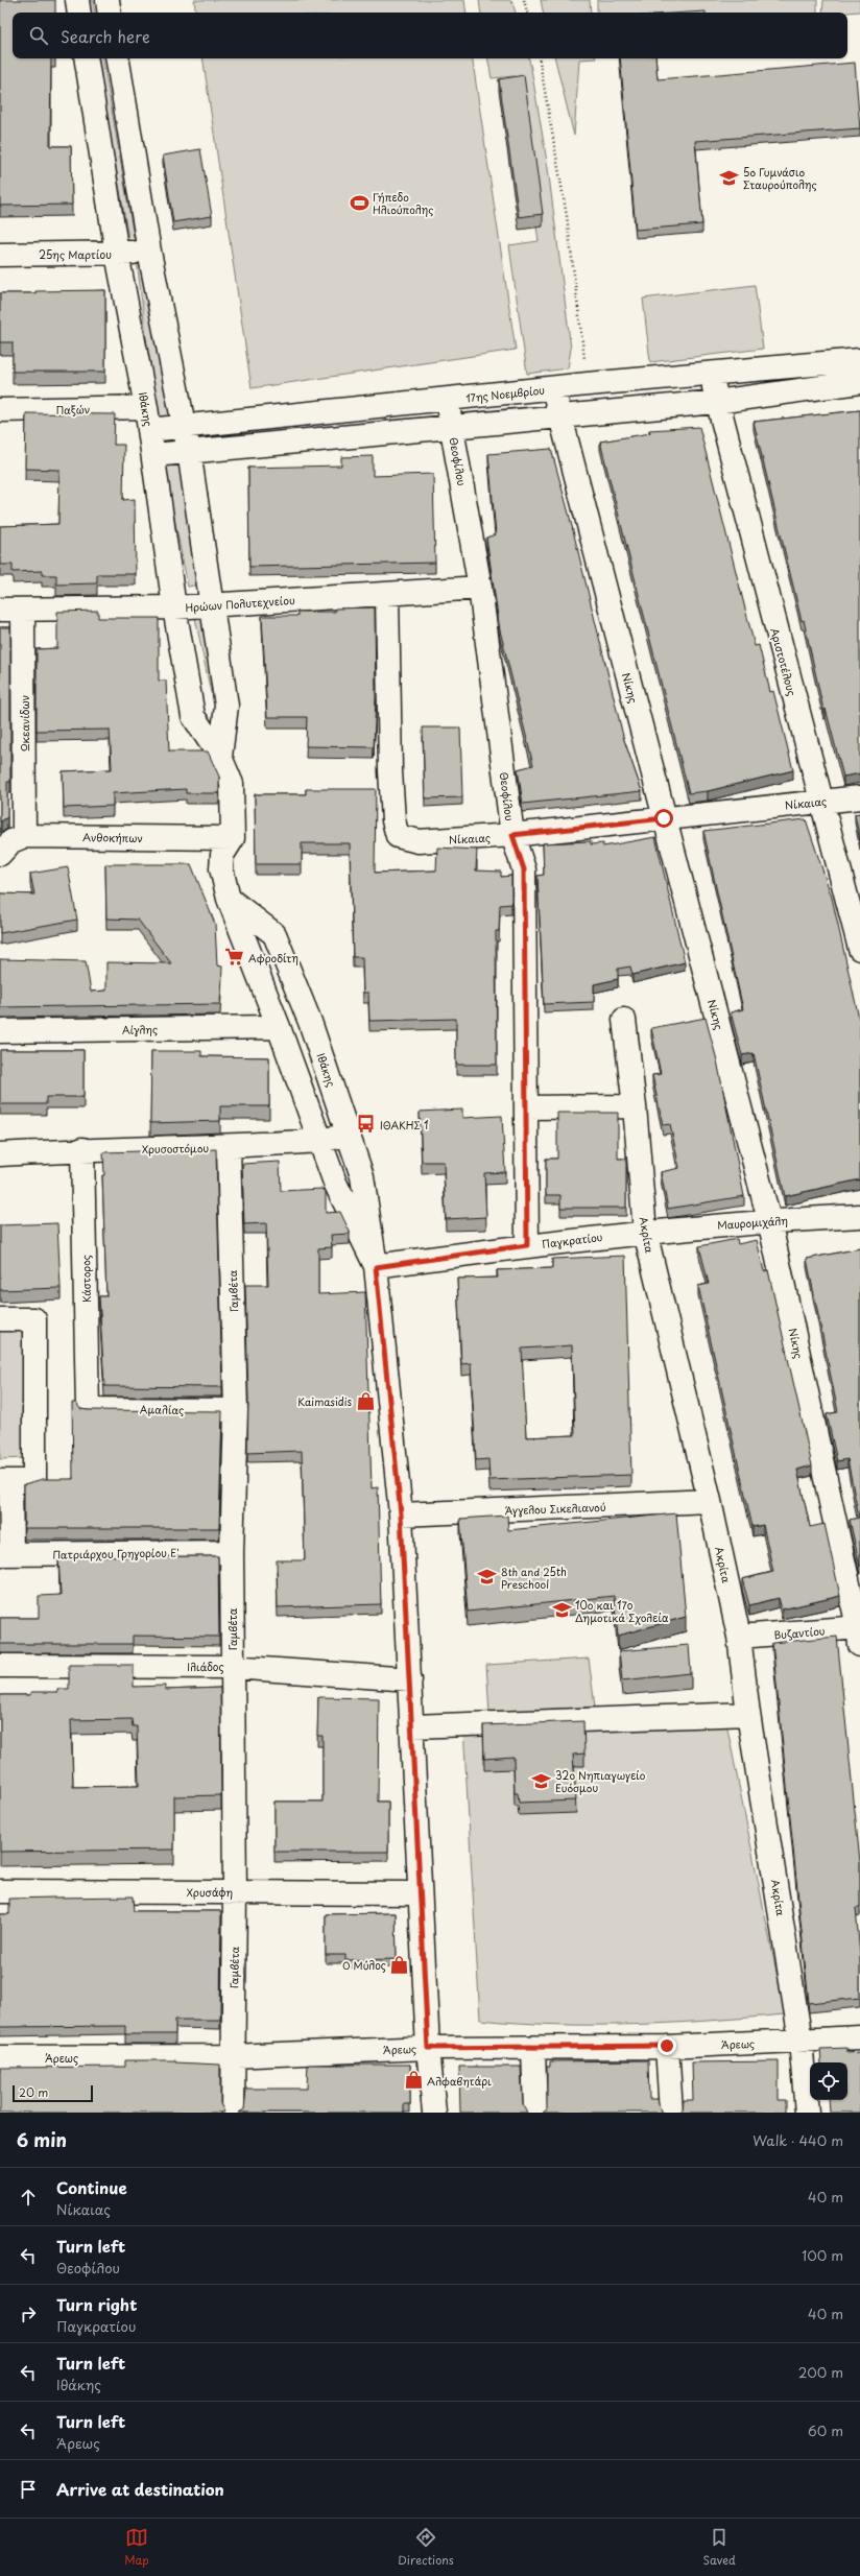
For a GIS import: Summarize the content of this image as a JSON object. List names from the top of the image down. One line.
{"streets":{"street":["25ης Μαρτίου","17ης Νοεμβρίου","Παξών","Ιθάκης","Θεοφίλου","Ηρώων Πολυτεχνείου","Αριστοτέλους","Νίκης","Ωκεανίδων","Νίκαιας","Ανθοκήπων","Αίγλης","Χρυσοστόμου","Μαυρομιχάλη","Ακρίτα","Παγκρατίου","Κάστορος","Γαμβέτα","Αμαλίας","Άγγελου Σικελιανού","Πατριάρχου Γρηγορίου Ε'","Βυζαντίου","Ιλιάδος","Χρυσάφη","Άρεως"]},"crossings":[["25ης Μαρτίου","Ιθάκης"],["17ης Νοεμβρίου","Ιθάκης"],["17ης Νοεμβρίου","Θεοφίλου"],["17ης Νοεμβρίου","Αριστοτέλους"],["17ης Νοεμβρίου","Νίκης"],["Παξών","Ιθάκης"],["Ιθάκης","Ηρώων Πολυτεχνείου"],["Ιθάκης","Ανθοκήπων"],["Ιθάκης","Αίγλης"],["Ιθάκης","Χρυσοστόμου"],["Ιθάκης","Παγκρατίου"],["Ιθάκης","Άγγελου Σικελιανού"],["Ιθάκης","Ιλιάδος"],["Ιθάκης","Χρυσάφη"],["Ιθάκης","Άρεως"],["Θεοφίλου","Ηρώων Πολυτεχνείου"],["Θεοφίλου","Νίκαιας"],["Θεοφίλου","Παγκρατίου"],["Ηρώων Πολυτεχνείου","Ωκεανίδων"],["Ηρώων Πολυτεχνείου","Νίκαιας"],["Αριστοτέλους","Νίκαιας"],["Νίκης","Νίκαιας"],["Νίκης","Μαυρομιχάλη"],["Νίκης","Βυζαντίου"],["Ωκεανίδων","Ανθοκήπων"],["Χρυσοστόμου","Κάστορος"],["Χρυσοστόμου","Γαμβέτα"],["Μαυρομιχάλη","Ακρίτα"],["Μαυρομιχάλη","Παγκρατίου"],["Ακρίτα","Παγκρατίου"],["Ακρίτα","Άγγελου Σικελιανού"],["Ακρίτα","Βυζαντίου"],["Ακρίτα","Άρεως"],["Κάστορος","Αμαλίας"],["Γαμβέτα","Αμαλίας"],["Γαμβέτα","Πατριάρχου Γρηγορίου Ε'"],["Γαμβέτα","Ιλιάδος"],["Γαμβέτα","Χρυσάφη"],["Γαμβέτα","Άρεως"]],"places":{"school or university":["5ο Γυμνάσιο Σταυρούπολης","8th and 25th Preschool","10ο και 17ο Δημοτικά Σχολεία","32ο Νηπιαγωγείο Ευόσμου"],"sports":["Γήπεδο Ηλιούπολης"],"supermarket":["Αφροδίτη"],"bus stop":["ΙΘΑΚΗΣ 1"],"shop":["Kaimasidis","Ο Μύλος","Αλφαβητάρι"]},"scale_bar":"20 m","page":{"search":"Search here","scale":"20 m","heading":["6 min","Walk · 440 m"],"list":[["Continue","Νίκαιας","40 m"],["Turn left","Θεοφίλου","100 m"],["Turn right","Παγκρατίου","40 m"],["Turn left","Ιθάκης","200 m"],["Turn left","Άρεως","60 m"],"Arrive at destination"],"nav":["Map","Directions","Saved"]}}
